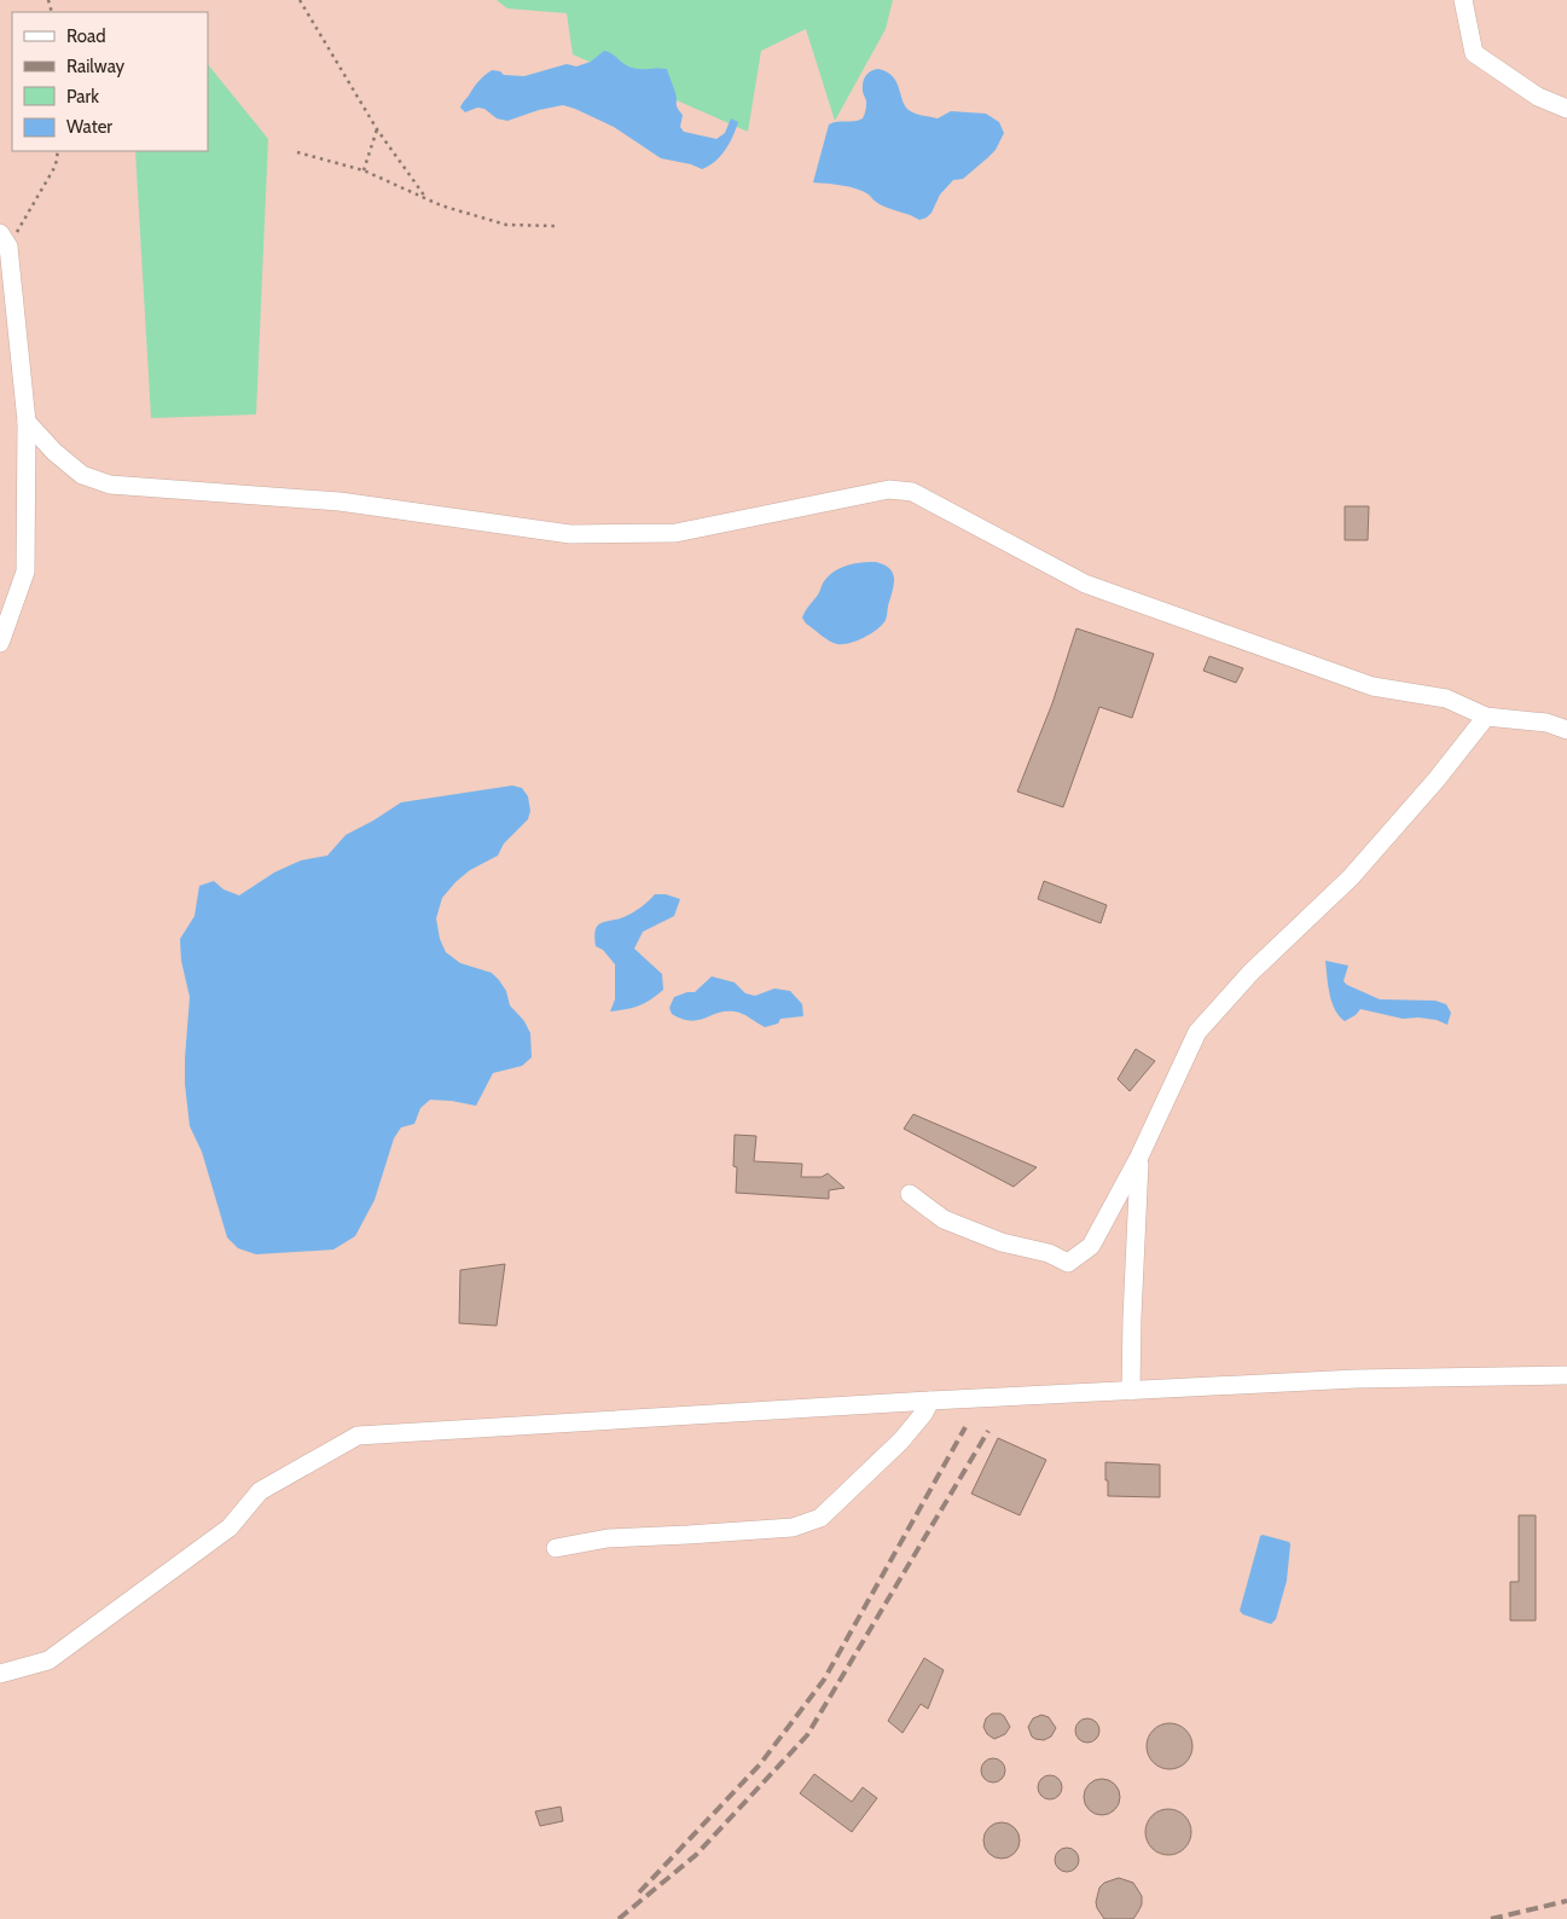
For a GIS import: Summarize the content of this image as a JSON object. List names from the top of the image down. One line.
{"legend":["Road","Railway","Park","Water"]}
